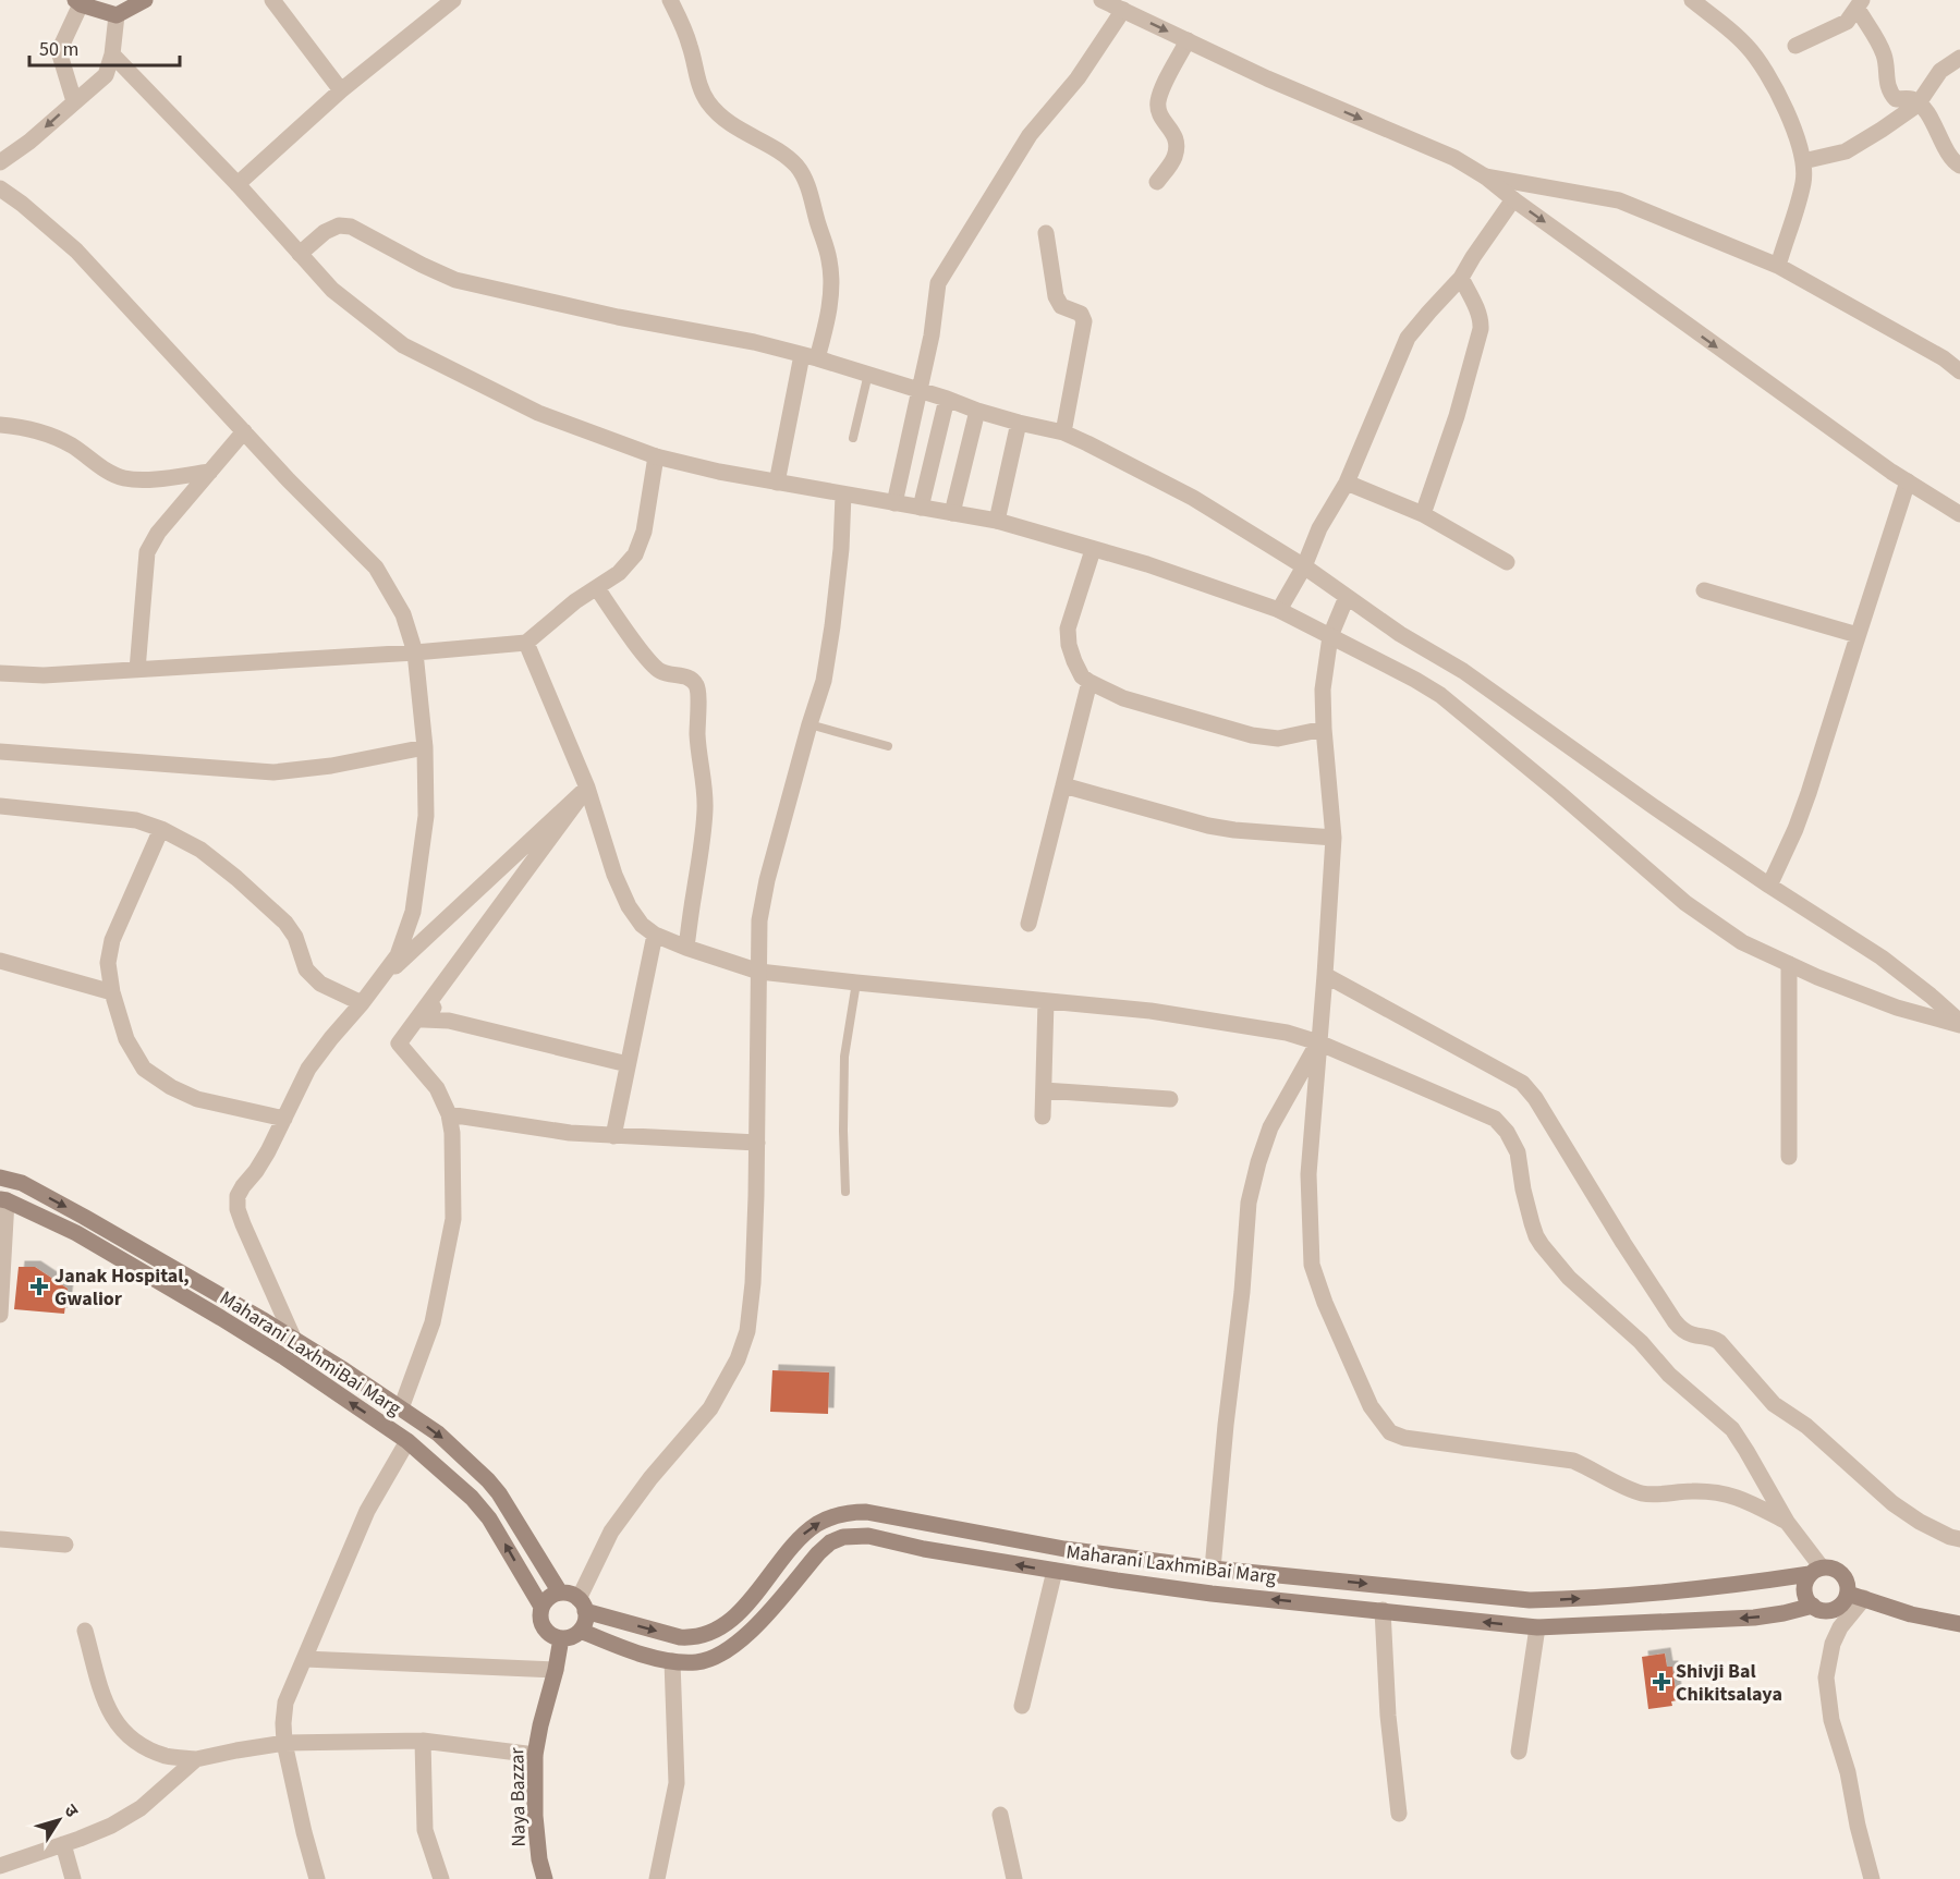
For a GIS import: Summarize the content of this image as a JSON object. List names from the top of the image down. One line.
{"streets":{"main road":["Maharani LaxhmiBai Marg","Naya Bazzar"]},"crossings":[["Maharani LaxhmiBai Marg","Naya Bazzar"]],"places":{"health":["Janak Hospital, Gwalior","Shivji Bal Chikitsalaya"]},"scale_bar":"50 m","north":"top right"}
